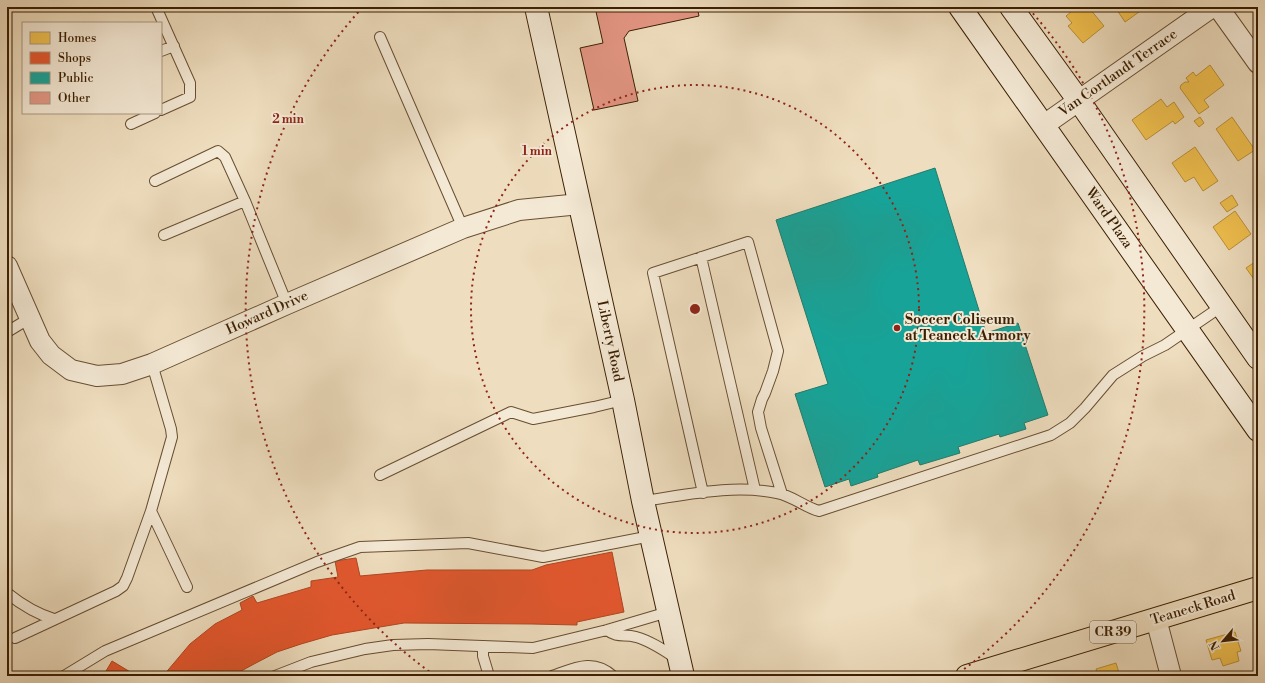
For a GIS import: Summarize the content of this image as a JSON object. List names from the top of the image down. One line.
{"streets":{"main road":["Teaneck Road","CR 39"],"street":["Van Cortlandt Terrace","Ward Plaza","Howard Drive","Liberty Road"]},"crossings":[["Van Cortlandt Terrace","Ward Plaza"],["Howard Drive","Liberty Road"]],"places":["Soccer Coliseum at Teaneck Armory"],"legend":["Homes","Shops","Public","Other"],"north":"bottom left","rings":["2 min","1 min"]}
